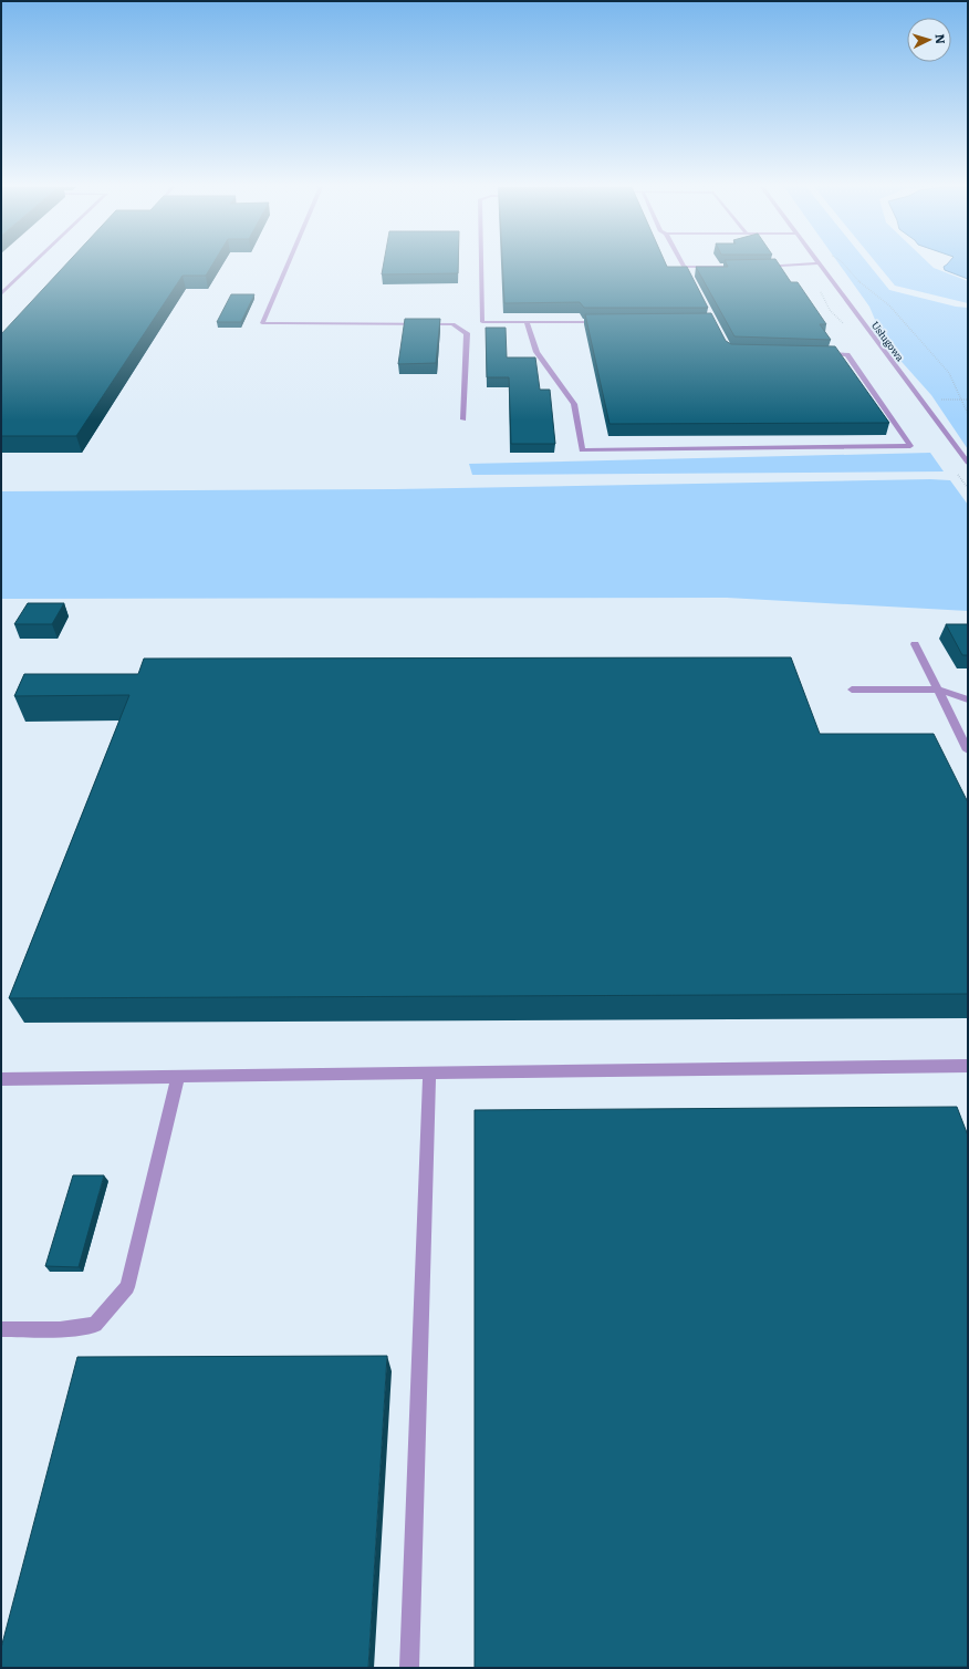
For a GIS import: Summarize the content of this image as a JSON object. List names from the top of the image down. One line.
{"streets":{"street":["Usługowa"]},"north":"right"}
